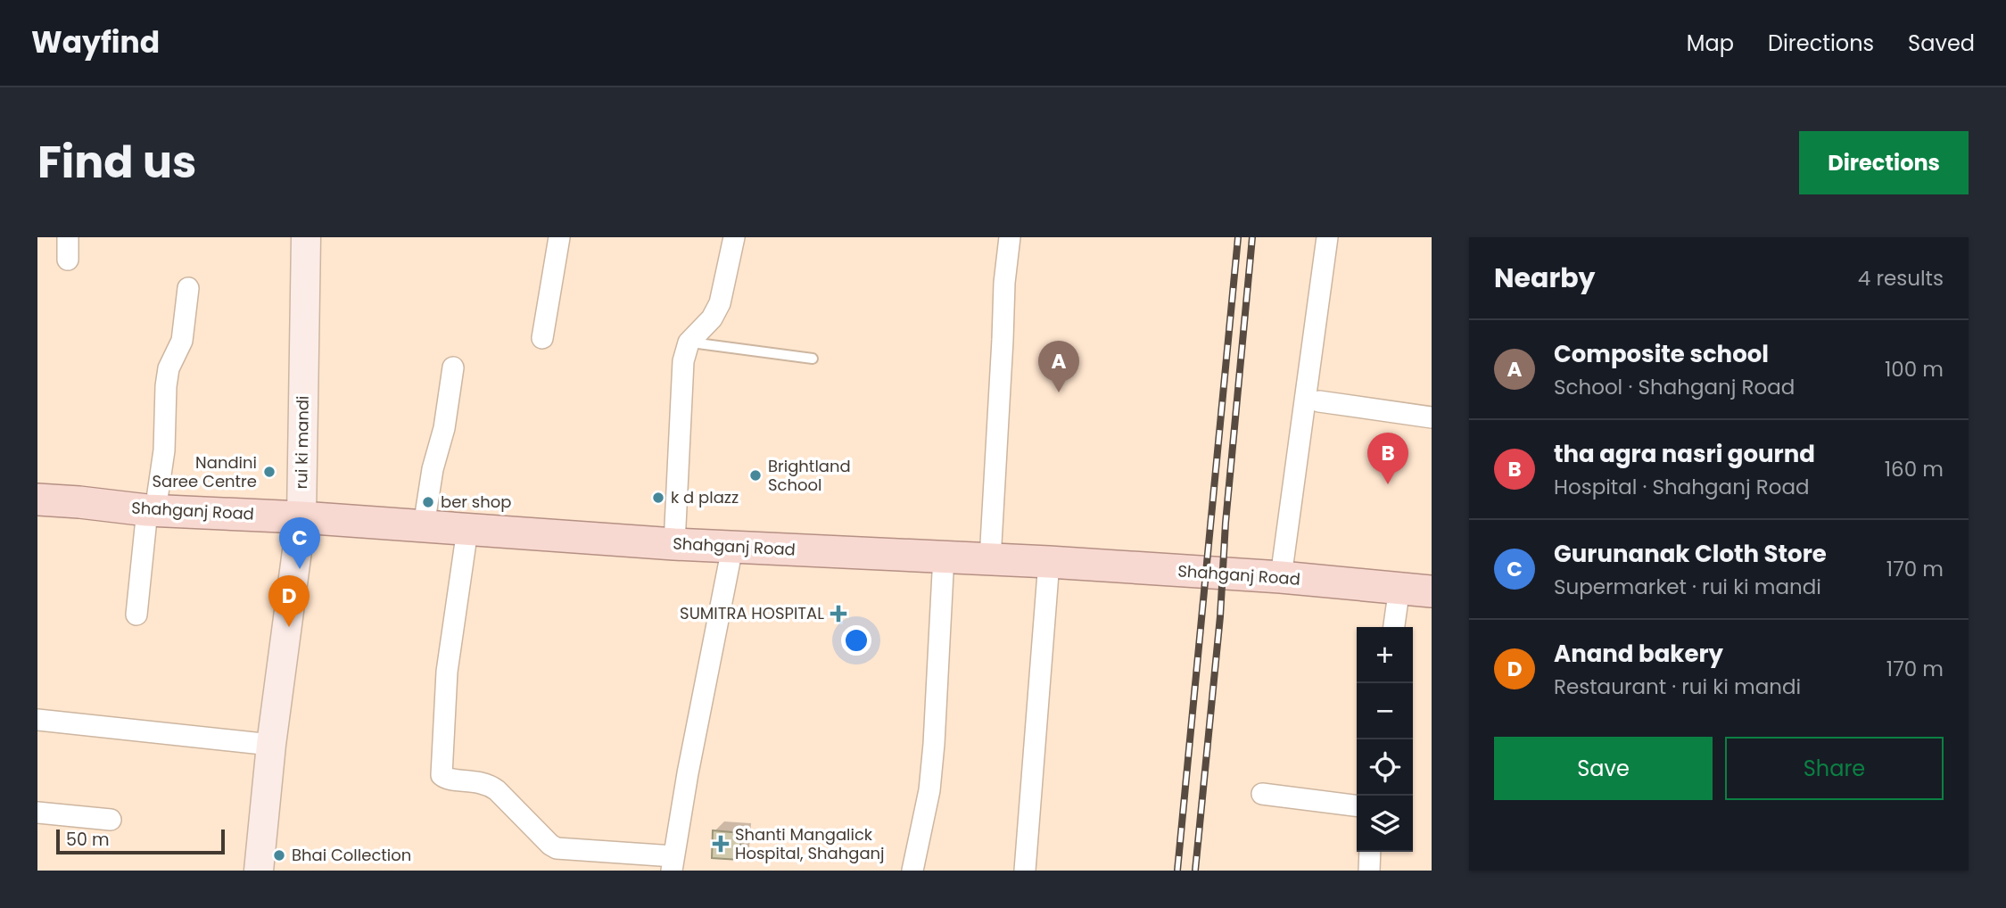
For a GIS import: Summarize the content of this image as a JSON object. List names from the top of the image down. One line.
{"streets":{"main road":["rui ki mandi","Shahganj Road"]},"crossings":[["rui ki mandi","Shahganj Road"]],"places":{"other":["Nandini Saree Centre","Brightland School","k d plazz","ber shop","Bhai Collection"],"health":["SUMITRA HOSPITAL","Shanti Mangalick Hospital, Shahganj"]},"scale_bar":"50 m","page":{"header":"Wayfind","nav":["Map","Directions","Saved"],"title":"Find us","buttons":["Directions",["Save","Share"]],"heading":["Nearby","4 results"],"list":[{"mark":"A","name":"Composite school","note":"School · Shahganj Road","value":"100 m"},{"mark":"B","name":"tha agra nasri gournd","note":"Hospital · Shahganj Road","value":"160 m"},{"mark":"C","name":"Gurunanak Cloth Store","note":"Supermarket · rui ki mandi","value":"170 m"},{"mark":"D","name":"Anand bakery","note":"Restaurant · rui ki mandi","value":"170 m"}],"pins":["A","B","C","D"],"map_buttons":["+","−"],"scale":"50 m"}}
